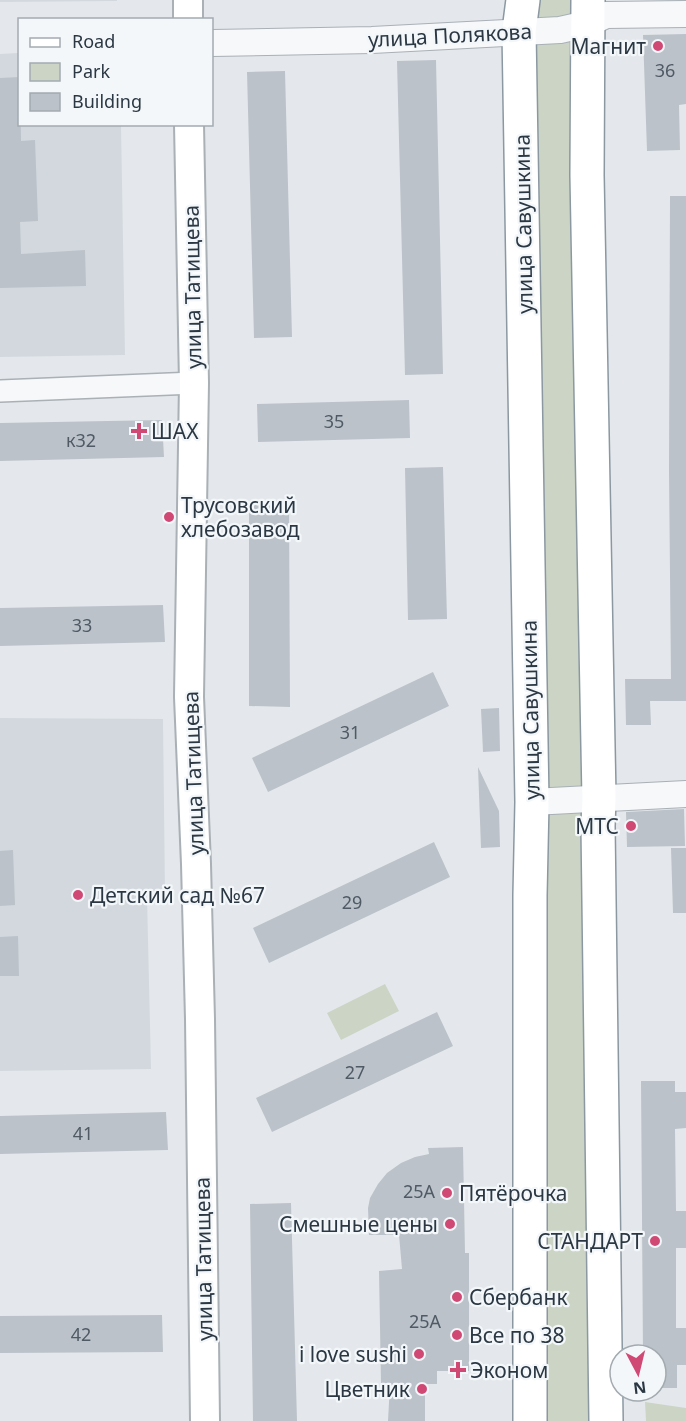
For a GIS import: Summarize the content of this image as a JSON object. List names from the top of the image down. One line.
{"streets":{"highway":["улица Савушкина"],"main road":["улица Татищева"],"street":["улица Полякова"]},"crossings":[["улица Полякова","улица Савушкина"]],"places":{"other":["Магнит","Трусовский хлебозавод","МТС","Детский сад №67","Пятёрочка","Смешные цены","СТАНДАРТ","Сбербанк","Все по 38","i love sushi","Цветник"],"health":["ШАХ","Эконом"]},"house_numbers":["36","35","к32","33","31","29","27","41","25А","25А","42"],"legend":["Road","Park","Building"],"north":"bottom"}
